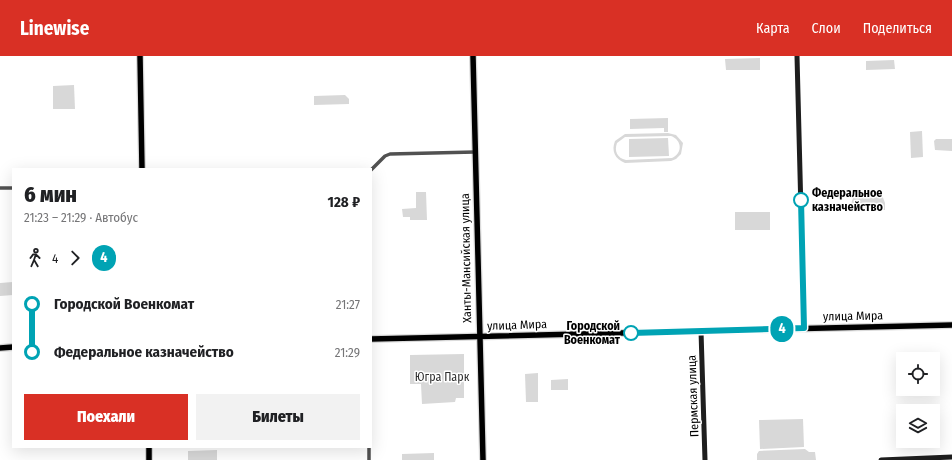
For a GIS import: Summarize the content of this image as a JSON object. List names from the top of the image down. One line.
{"streets":{"main road":["Ханты-Мансийская улица","улица Мира"],"street":["Пермская улица"]},"crossings":[["Ханты-Мансийская улица","улица Мира"],["улица Мира","Пермская улица"]],"parks":["Югра Парк"],"places":["Федеральное казначейство","Городской Военкомат"],"lines":["bus line 4"],"page":{"header":"Linewise","nav":["Карта","Слои","Поделиться"],"on_map":"4","heading":["6 мин","21:23 – 21:29 · Автобус","128 ₽"],"legs":["4","4"],"list":[{"name":"Городской Военкомат","value":"21:27"},{"name":"Федеральное казначейство","value":"21:29"}],"buttons":["Поехали","Билеты"]}}
